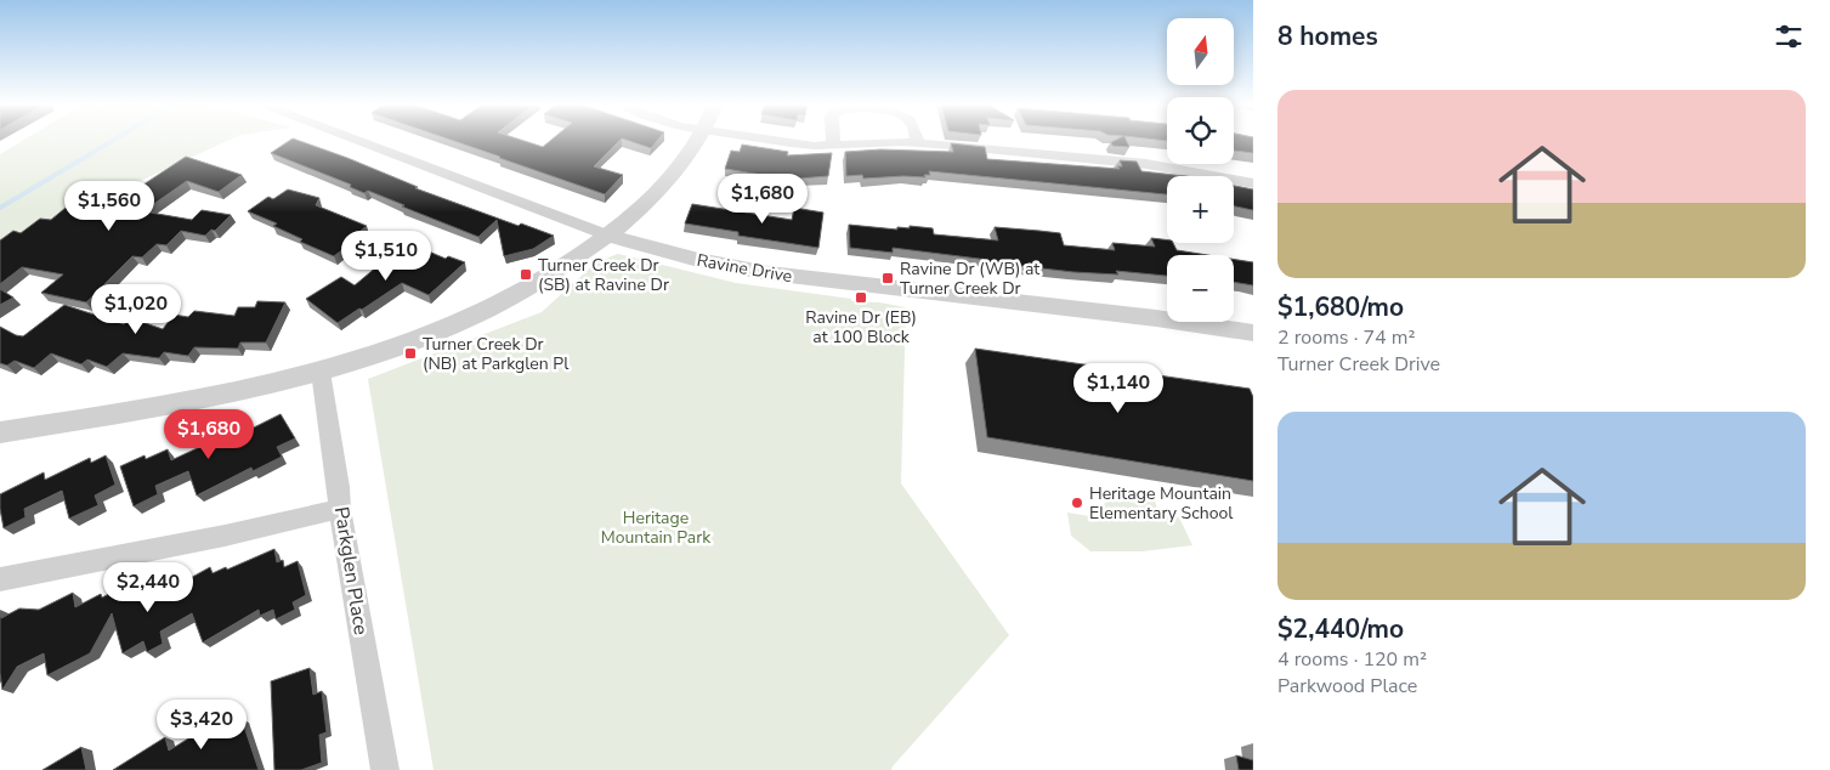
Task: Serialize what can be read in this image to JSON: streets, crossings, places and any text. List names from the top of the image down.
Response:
{
  "streets": {
    "street": ["Ravine Drive", "Parkglen Place"]
  },
  "parks": ["Heritage Mountain Park"],
  "places": {
    "transit": [
      "Turner Creek Dr (SB) at Ravine Dr",
      "Ravine Dr (WB) at Turner Creek Dr",
      "Ravine Dr (EB) at 100 Block",
      "Turner Creek Dr (NB) at Parkglen Pl"
    ],
    "other": ["Heritage Mountain Elementary School"]
  },
  "north": "top",
  "page": {
    "heading": "8 homes",
    "map_buttons": ["+", "−"],
    "list": [
      {
        "name": "$1,680/mo",
        "note": "2 rooms · 74 m² · Turner Creek Drive"
      },
      {
        "name": "$2,440/mo",
        "note": "4 rooms · 120 m² · Parkwood Place"
      }
    ],
    "price": [
      "$1,680",
      "$1,560",
      "$1,510",
      "$1,020",
      "$1,140",
      "$1,680",
      "$2,440",
      "$3,420"
    ]
  }
}
